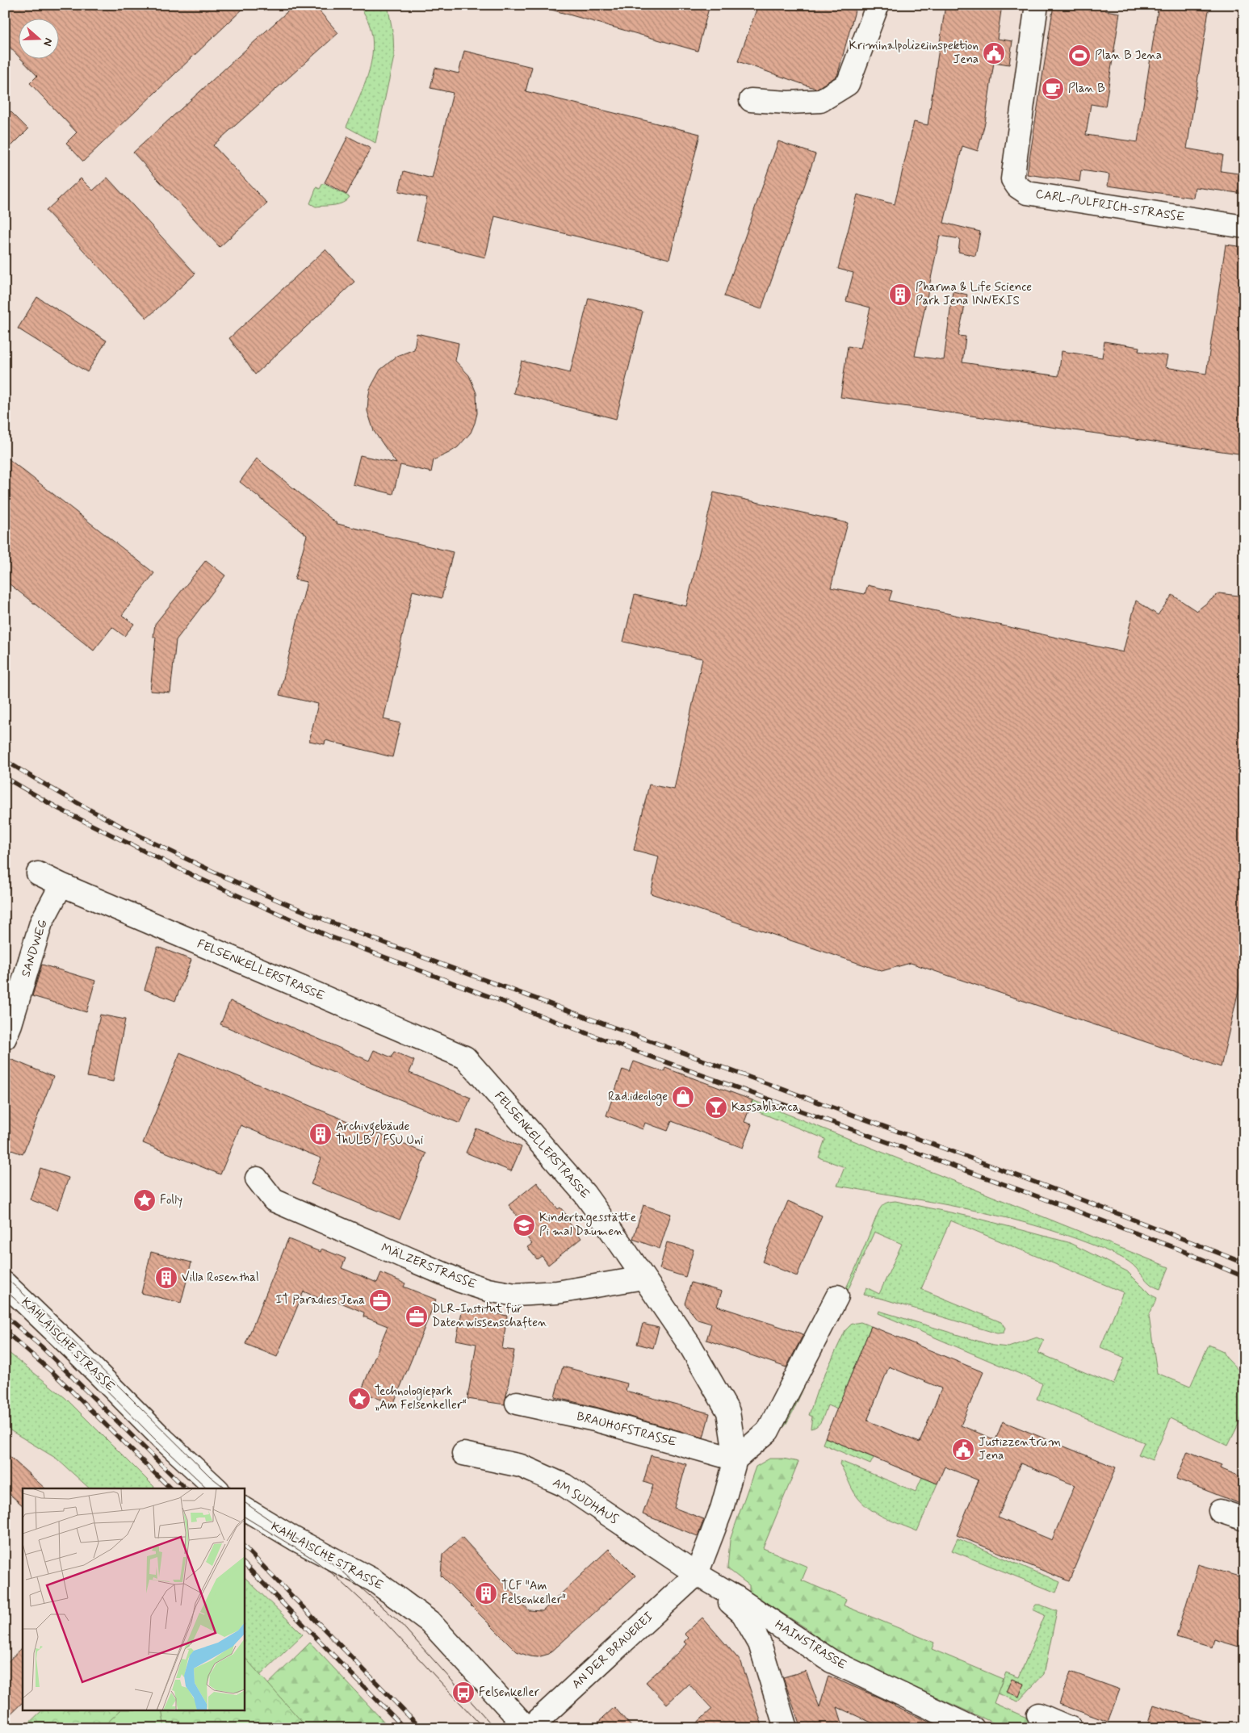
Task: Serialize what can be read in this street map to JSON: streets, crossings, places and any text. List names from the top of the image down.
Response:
{
  "streets": {
    "street": [
      "CARL-PULFRICH-STRASSE",
      "SANDWEG",
      "FELSENKELLERSTRASSE",
      "MÄLZERSTRASSE",
      "KAHLAISCHE STRASSE",
      "BRAUHOFSTRASSE",
      "AM SUDHAUS",
      "HAINSTRASSE",
      "AN DER BRAUEREI"
    ]
  },
  "crossings": [
    ["SANDWEG", "FELSENKELLERSTRASSE"],
    ["FELSENKELLERSTRASSE", "MÄLZERSTRASSE"],
    ["FELSENKELLERSTRASSE", "BRAUHOFSTRASSE"],
    ["FELSENKELLERSTRASSE", "AM SUDHAUS"],
    ["FELSENKELLERSTRASSE", "HAINSTRASSE"],
    ["FELSENKELLERSTRASSE", "AN DER BRAUEREI"],
    ["KAHLAISCHE STRASSE", "AN DER BRAUEREI"],
    ["AM SUDHAUS", "HAINSTRASSE"],
    ["AM SUDHAUS", "AN DER BRAUEREI"],
    ["HAINSTRASSE", "AN DER BRAUEREI"]
  ],
  "places": {
    "public building": ["Kriminalpolizeiinspektion Jena", "Justizzentrum Jena"],
    "sports": ["Plan B Jena"],
    "cafe": ["Plan B"],
    "building": [
      "Pharma & Life Science Park Jena INNEXIS",
      "Archivgebäude ThULB / FSU Uni",
      "Villa Rosenthal",
      "TCF \"Am Felsenkeller\""
    ],
    "shop": ["Rad.ideologe"],
    "bar": ["Kassablanca"],
    "place": ["Folly", "Technologiepark „Am Felsenkeller“"],
    "school or university": ["Kindertagesstätte Pi mal Daumen"],
    "office": ["IT Paradies Jena", "DLR-Institut für Datenwissenschaften"],
    "bus stop": ["Felsenkeller"]
  },
  "north": "right"
}
